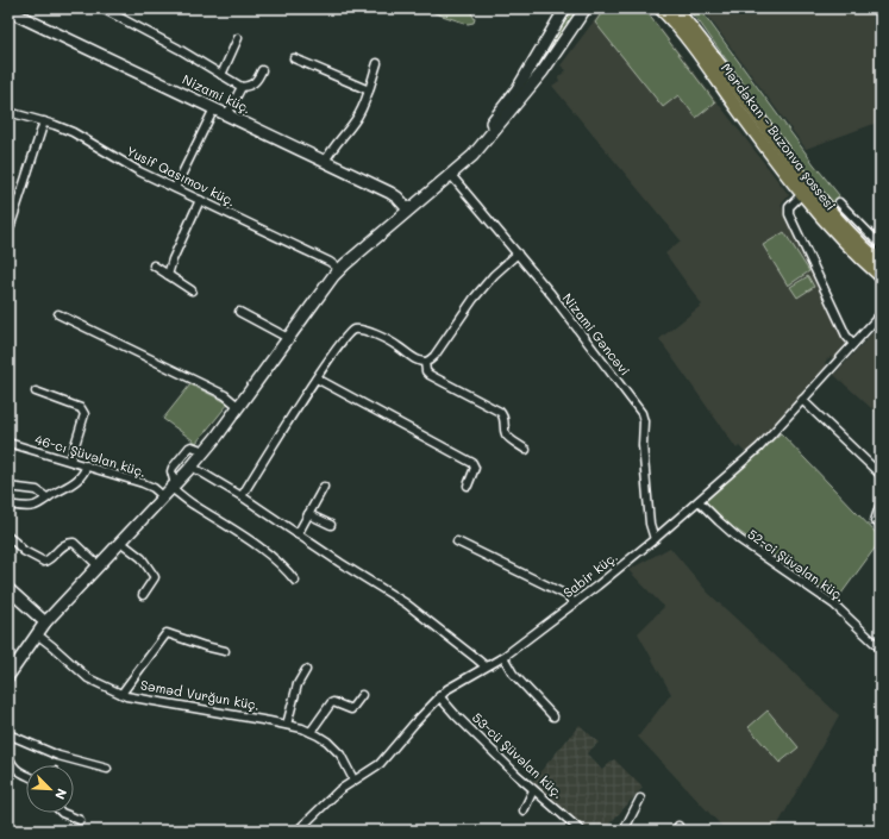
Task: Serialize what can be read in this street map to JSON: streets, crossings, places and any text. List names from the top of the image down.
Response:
{
  "streets": {
    "main road": ["Nizami küç.", "Mərdəkan - Buzonva şossesi"],
    "street": [
      "Yusif Qasımov küç.",
      "Nizami Gəncəvi",
      "46-cı Şüvəlan küç.",
      "52-ci Şüvəlan küç.",
      "Sabir küç.",
      "Səməd Vurğun küç.",
      "53-cü Şüvəlan küç."
    ]
  },
  "crossings": [
    ["Nizami Gəncəvi", "Sabir küç."],
    ["52-ci Şüvəlan küç.", "Sabir küç."],
    ["Sabir küç.", "Səməd Vurğun küç."],
    ["Sabir küç.", "53-cü Şüvəlan küç."]
  ],
  "north": "bottom right"
}
